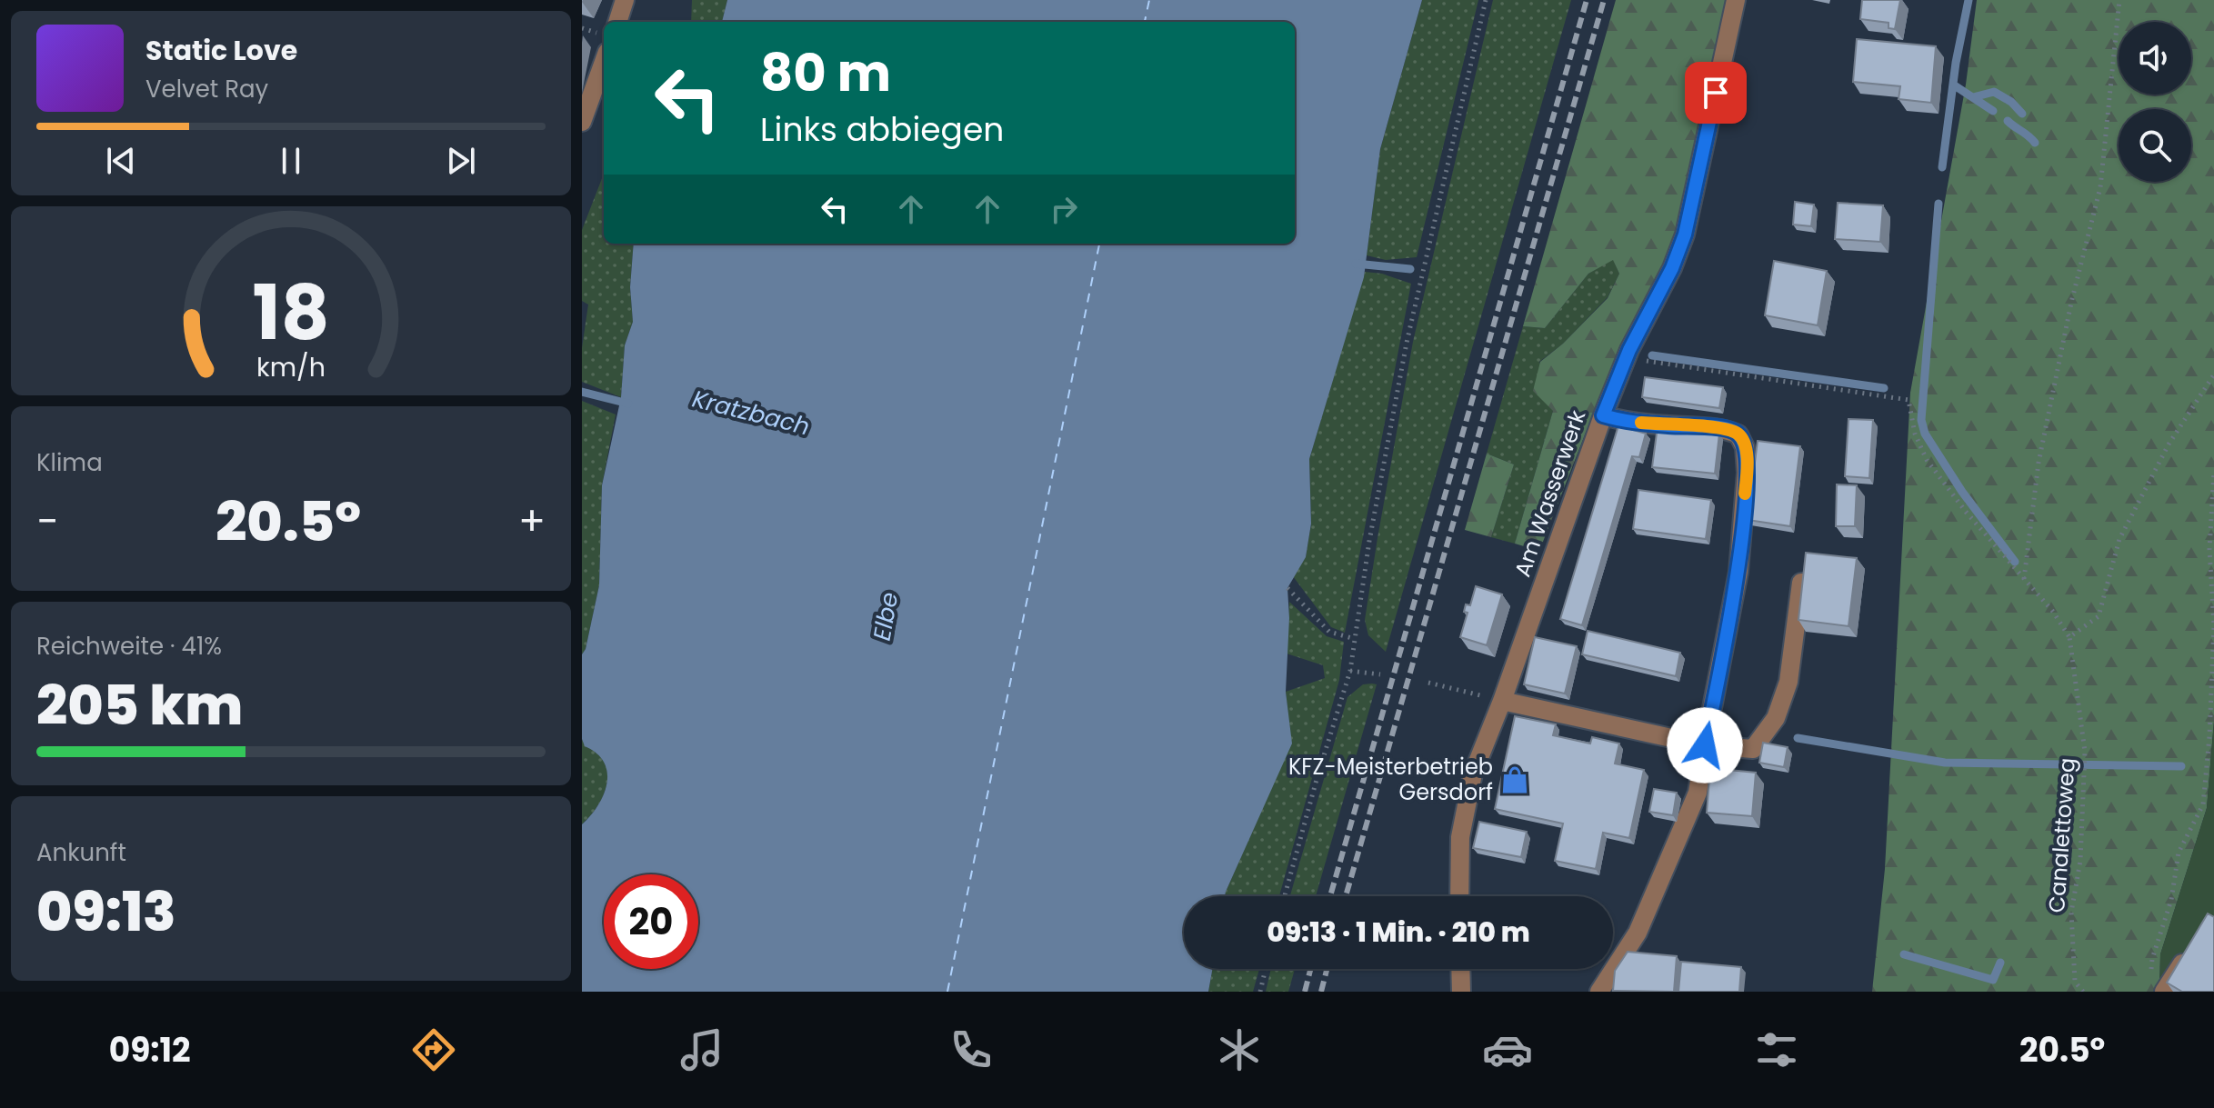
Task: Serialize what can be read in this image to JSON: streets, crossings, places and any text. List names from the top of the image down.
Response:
{
  "streets": {
    "street": ["Am Wasserwerk"],
    "path": ["Canalettoweg"]
  },
  "water": ["Kratzbach", "Elbe"],
  "places": {
    "shop": ["KFZ-Meisterbetrieb Gersdorf"]
  },
  "page": {
    "turn": ["80 m", "Links abbiegen"],
    "song": ["Static Love", "Velvet Ray"],
    "tile": [
      "Klima",
      ["Reichweite · 41%", "205 km"],
      ["Ankunft", "09:13"]
    ],
    "heat": ["−", "20.5°", "+"],
    "limit": "20",
    "trip": "09:13 · 1 Min. · 210 m",
    "tabs": ["09:12", "20.5°"],
    "gauge": ["18", "km/h"]
  }
}
